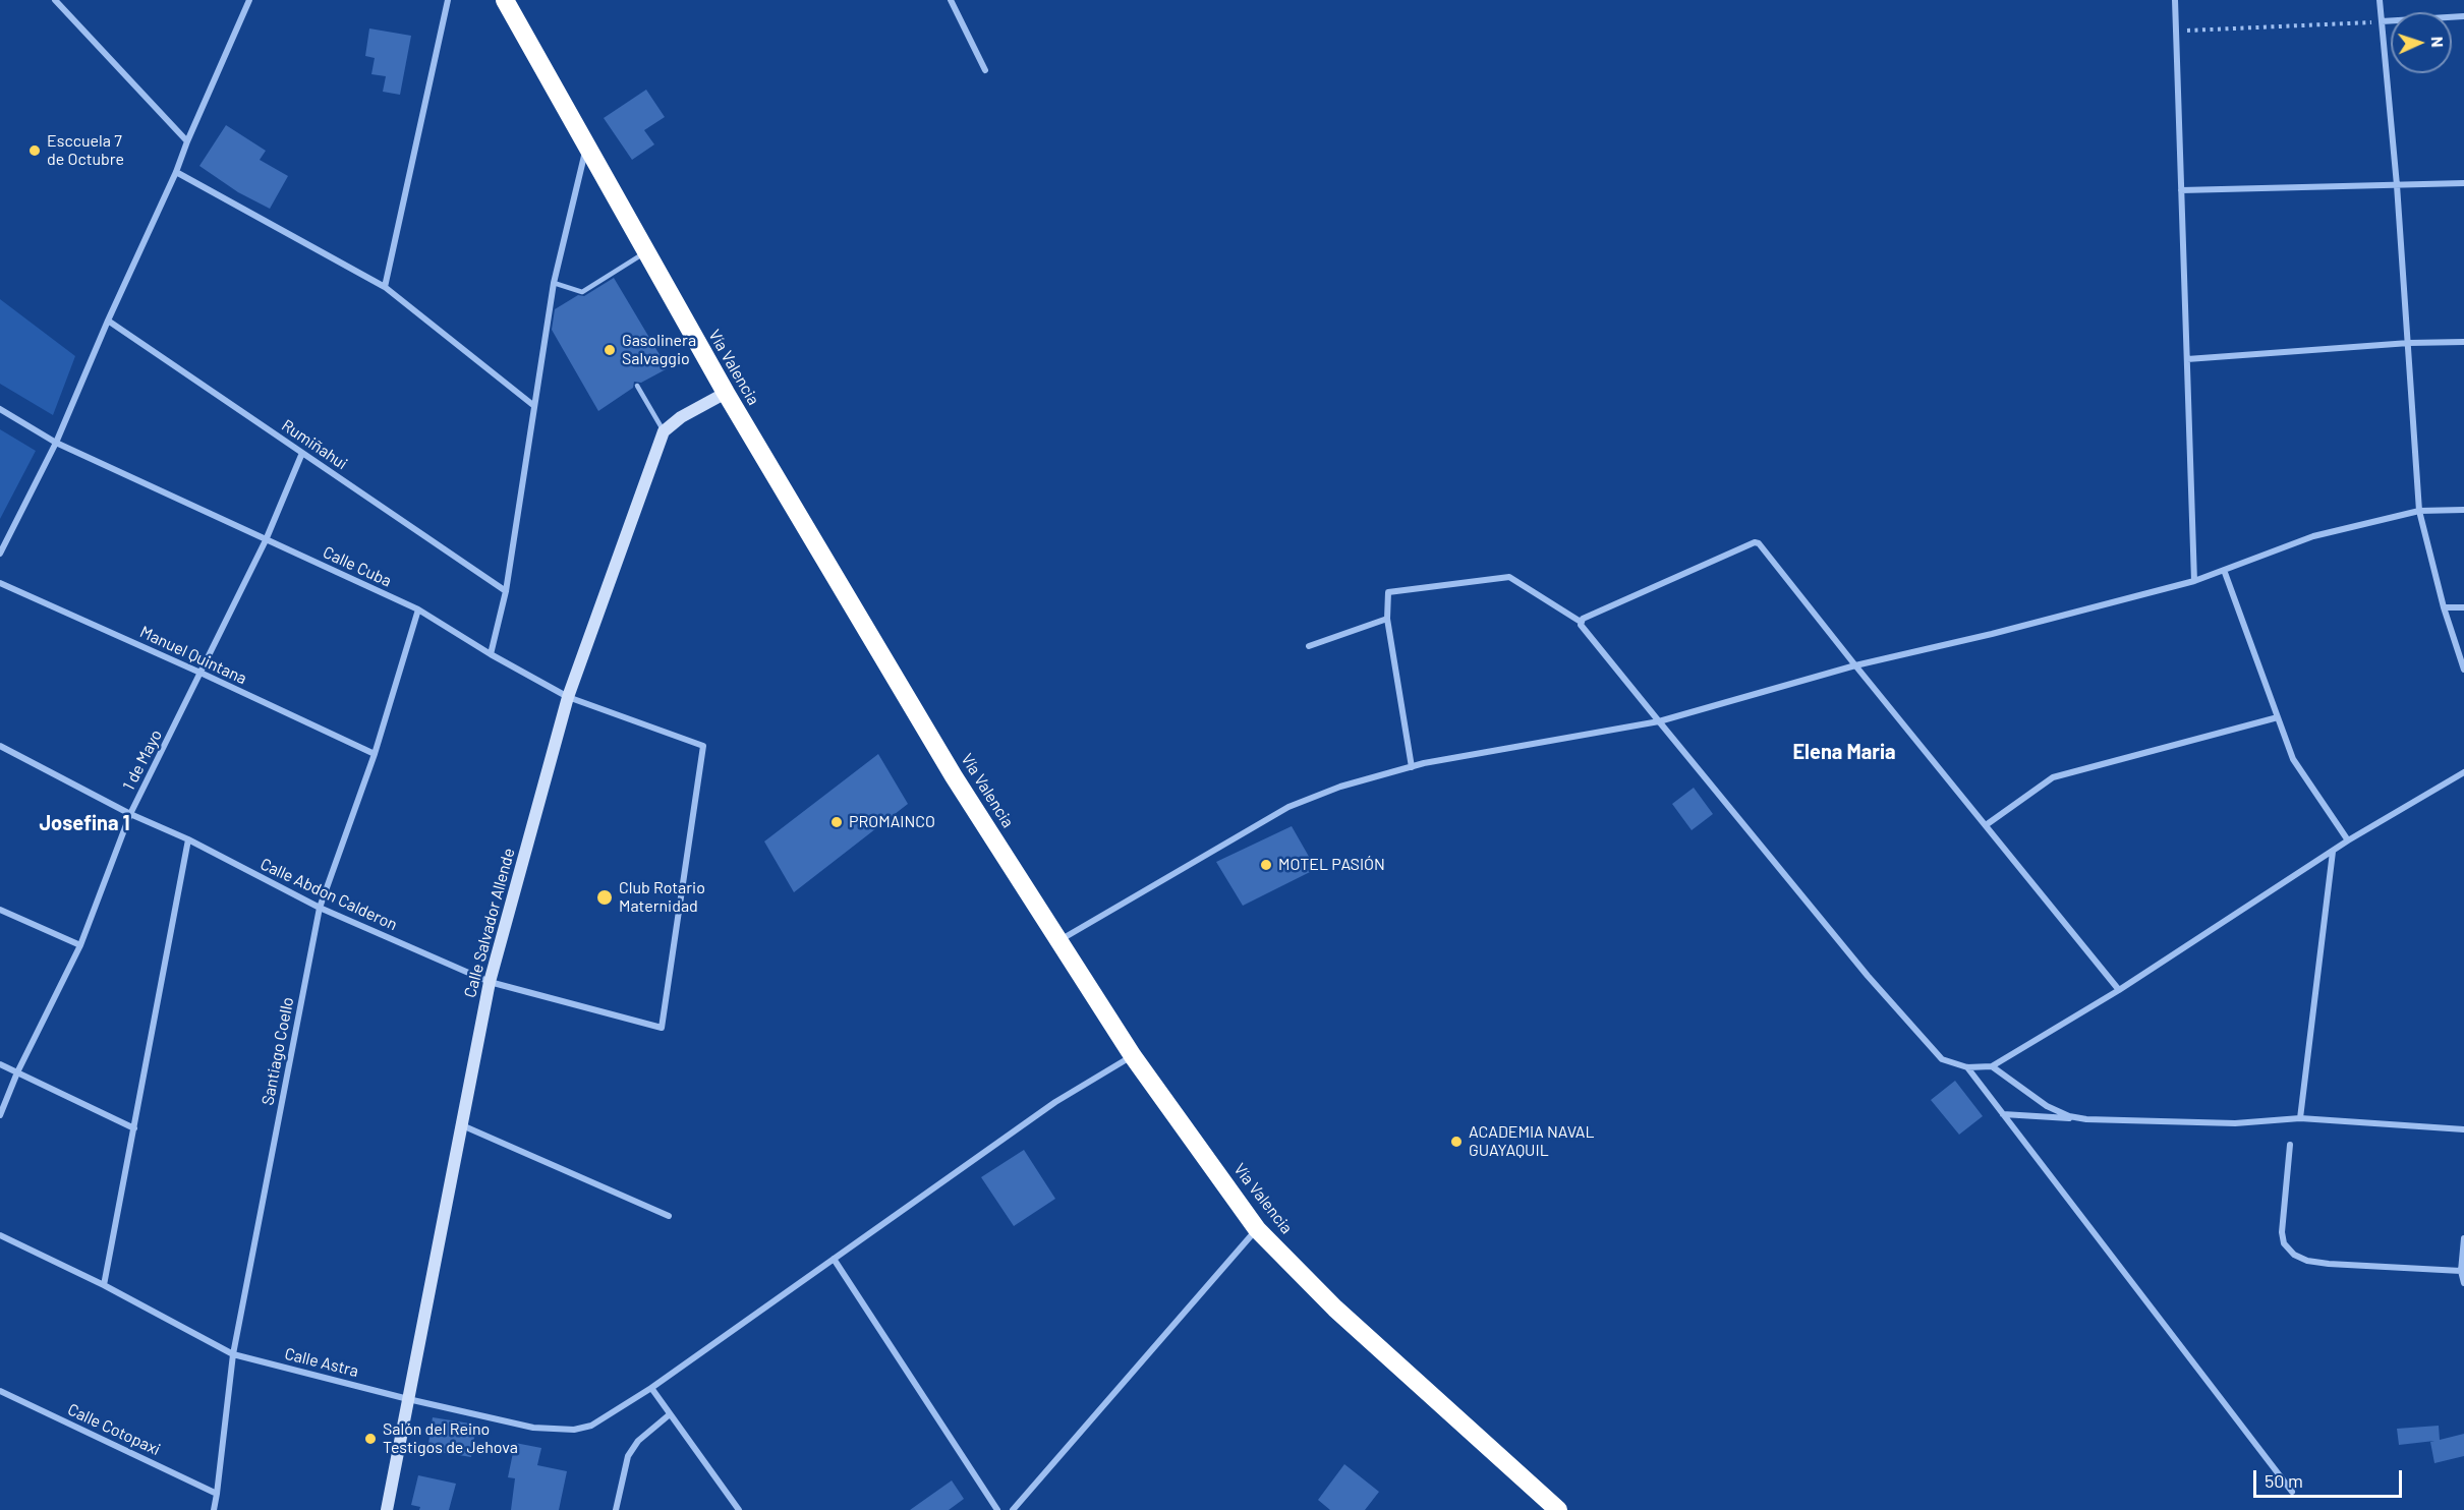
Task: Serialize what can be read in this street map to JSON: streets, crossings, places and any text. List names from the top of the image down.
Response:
{
  "streets": {
    "highway": ["Vía Valencia"],
    "street": [
      "Rumiñahui",
      "Calle Cuba",
      "Manuel Quintana",
      "1 de Mayo",
      "Calle Abdon Calderon",
      "Calle Salvador Allende",
      "Santiago Coello",
      "Calle Astra",
      "Calle Cotopaxi"
    ]
  },
  "crossings": [
    ["Vía Valencia", "Calle Astra"],
    ["Rumiñahui", "1 de Mayo"],
    ["Calle Cuba", "1 de Mayo"],
    ["Calle Cuba", "Calle Abdon Calderon"],
    ["Calle Cuba", "Calle Salvador Allende"],
    ["Calle Cuba", "Santiago Coello"],
    ["Manuel Quintana", "1 de Mayo"],
    ["Manuel Quintana", "Santiago Coello"],
    ["1 de Mayo", "Calle Abdon Calderon"],
    ["Calle Abdon Calderon", "Calle Salvador Allende"],
    ["Calle Abdon Calderon", "Santiago Coello"],
    ["Calle Salvador Allende", "Calle Astra"],
    ["Santiago Coello", "Calle Astra"],
    ["Santiago Coello", "Calle Cotopaxi"]
  ],
  "districts": ["Elena Maria", "Josefina 1"],
  "places": [
    "Esccuela 7 de Octubre",
    "Gasolinera Salvaggio",
    "PROMAINCO",
    "MOTEL PASIÓN",
    "Club Rotario Maternidad",
    "ACADEMIA NAVAL GUAYAQUIL",
    "Salón del Reino Testigos de Jehova"
  ],
  "scale_bar": "50 m",
  "north": "right"
}
